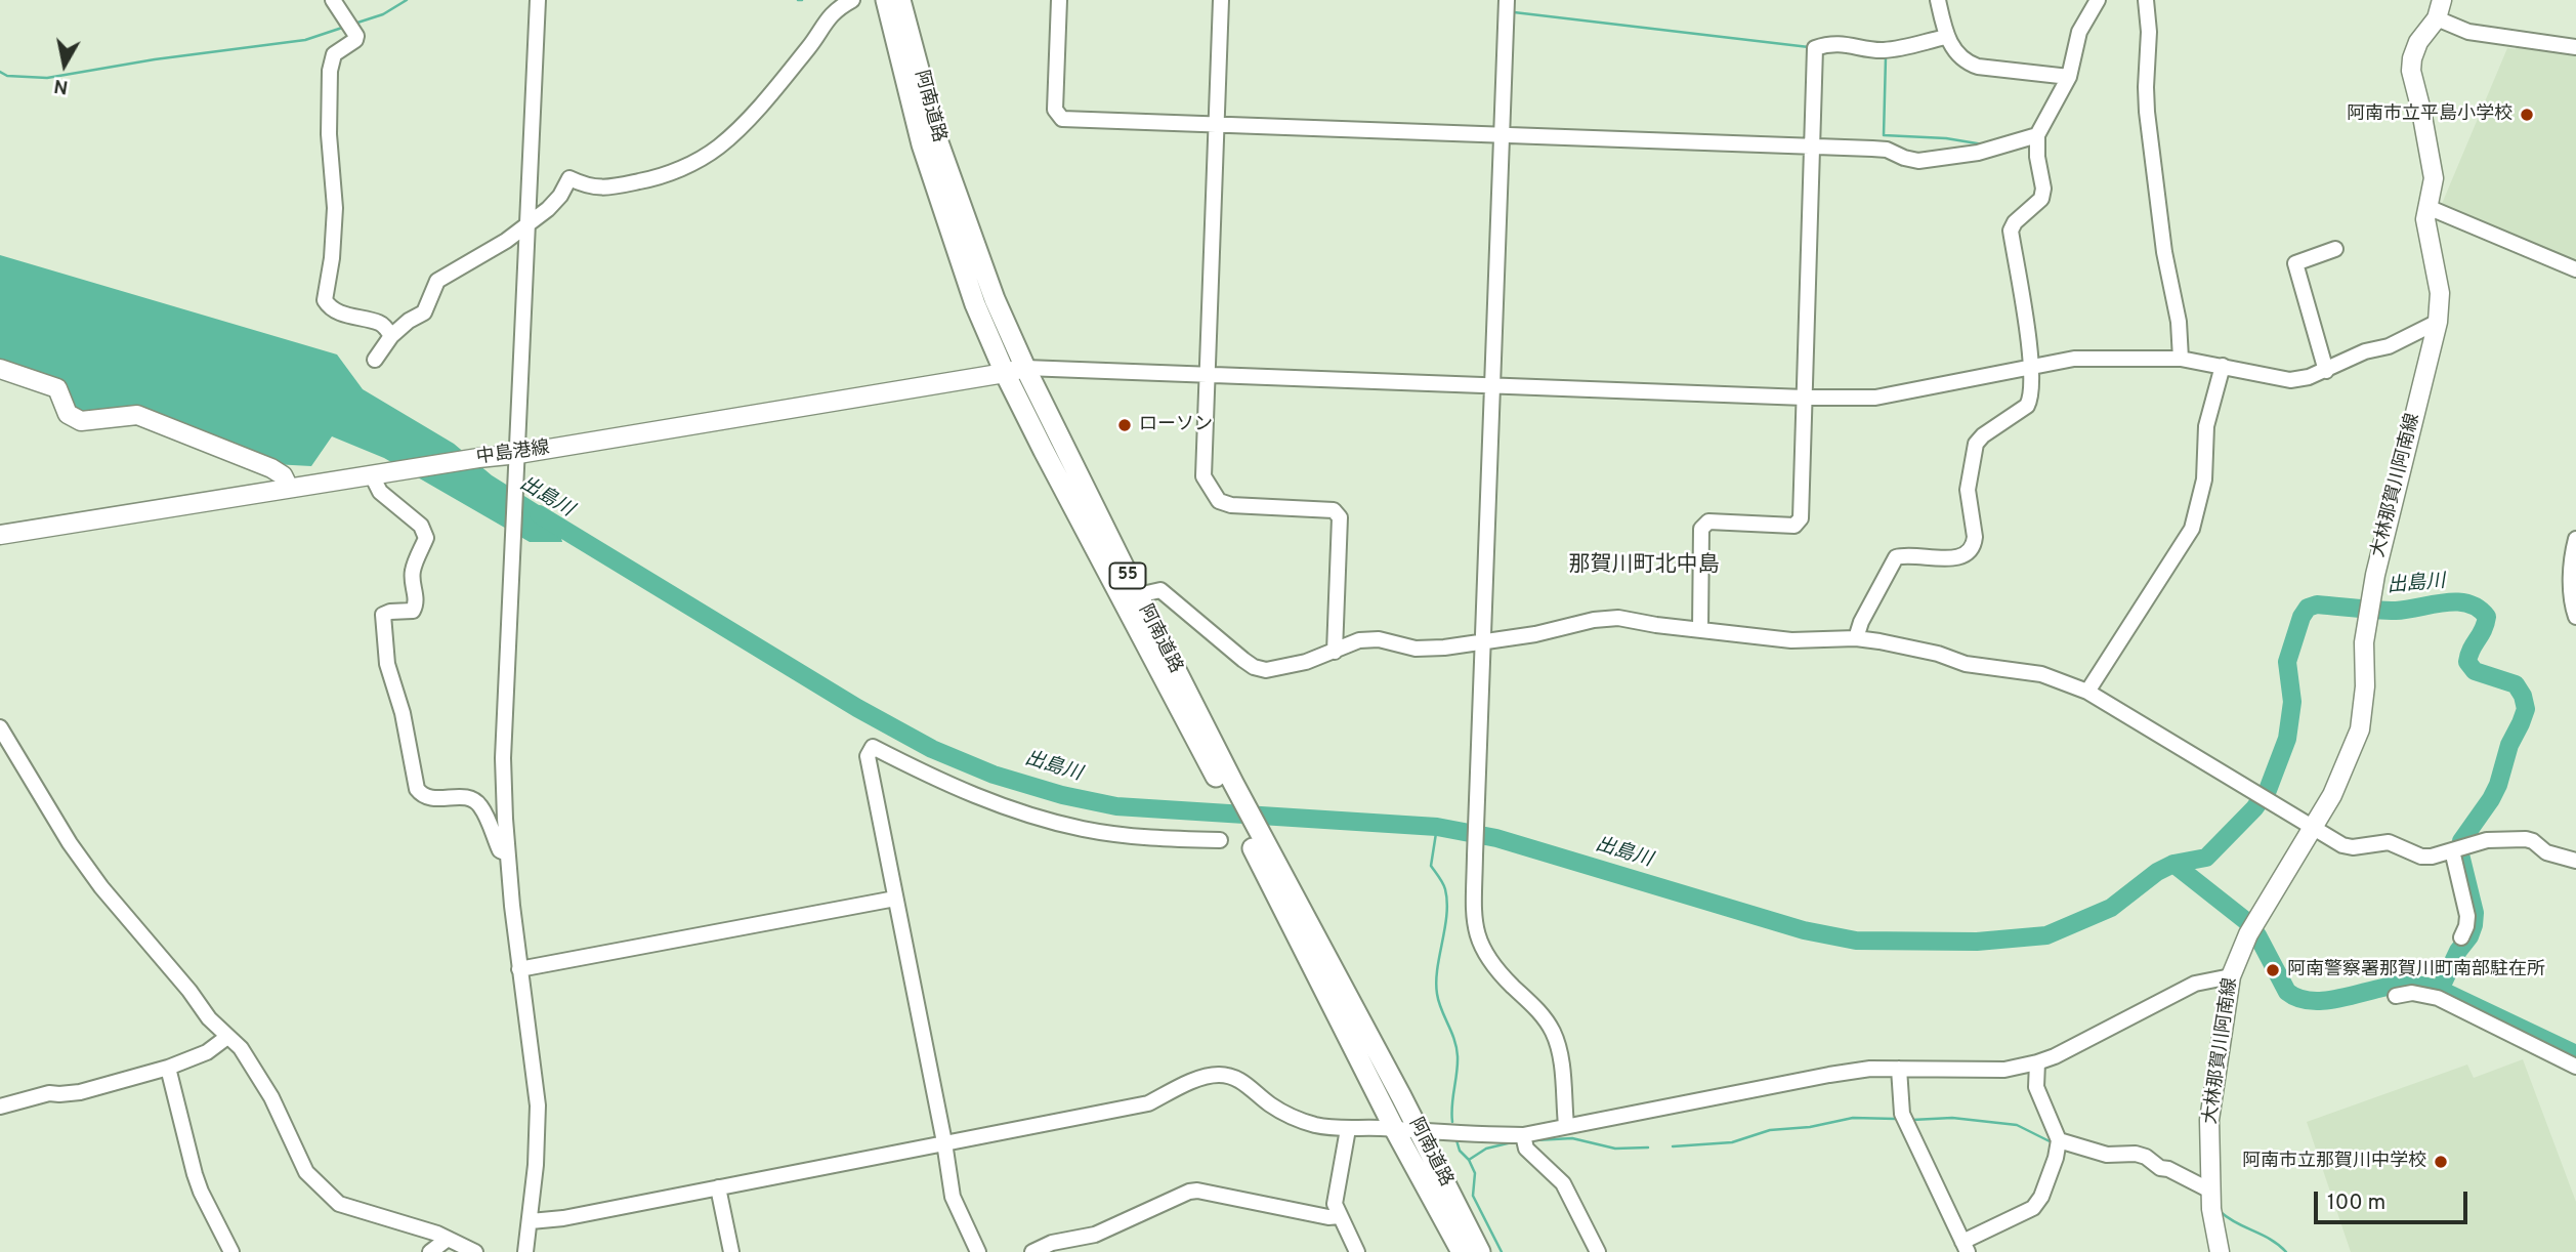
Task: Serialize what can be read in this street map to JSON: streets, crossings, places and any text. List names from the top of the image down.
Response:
{
  "streets": {
    "highway": ["阿南道路", "55"],
    "main road": ["中島港線", "大林那賀川阿南線"]
  },
  "crossings": [
    ["阿南道路", "中島港線"],
    ["阿南道路", "55"]
  ],
  "districts": ["那賀川町北中島"],
  "water": ["出島川"],
  "places": [
    "阿南市立平島小学校",
    "ローソン",
    "阿南警察署那賀川町南部駐在所",
    "阿南市立那賀川中学校"
  ],
  "scale_bar": "100 m",
  "north": "bottom"
}
